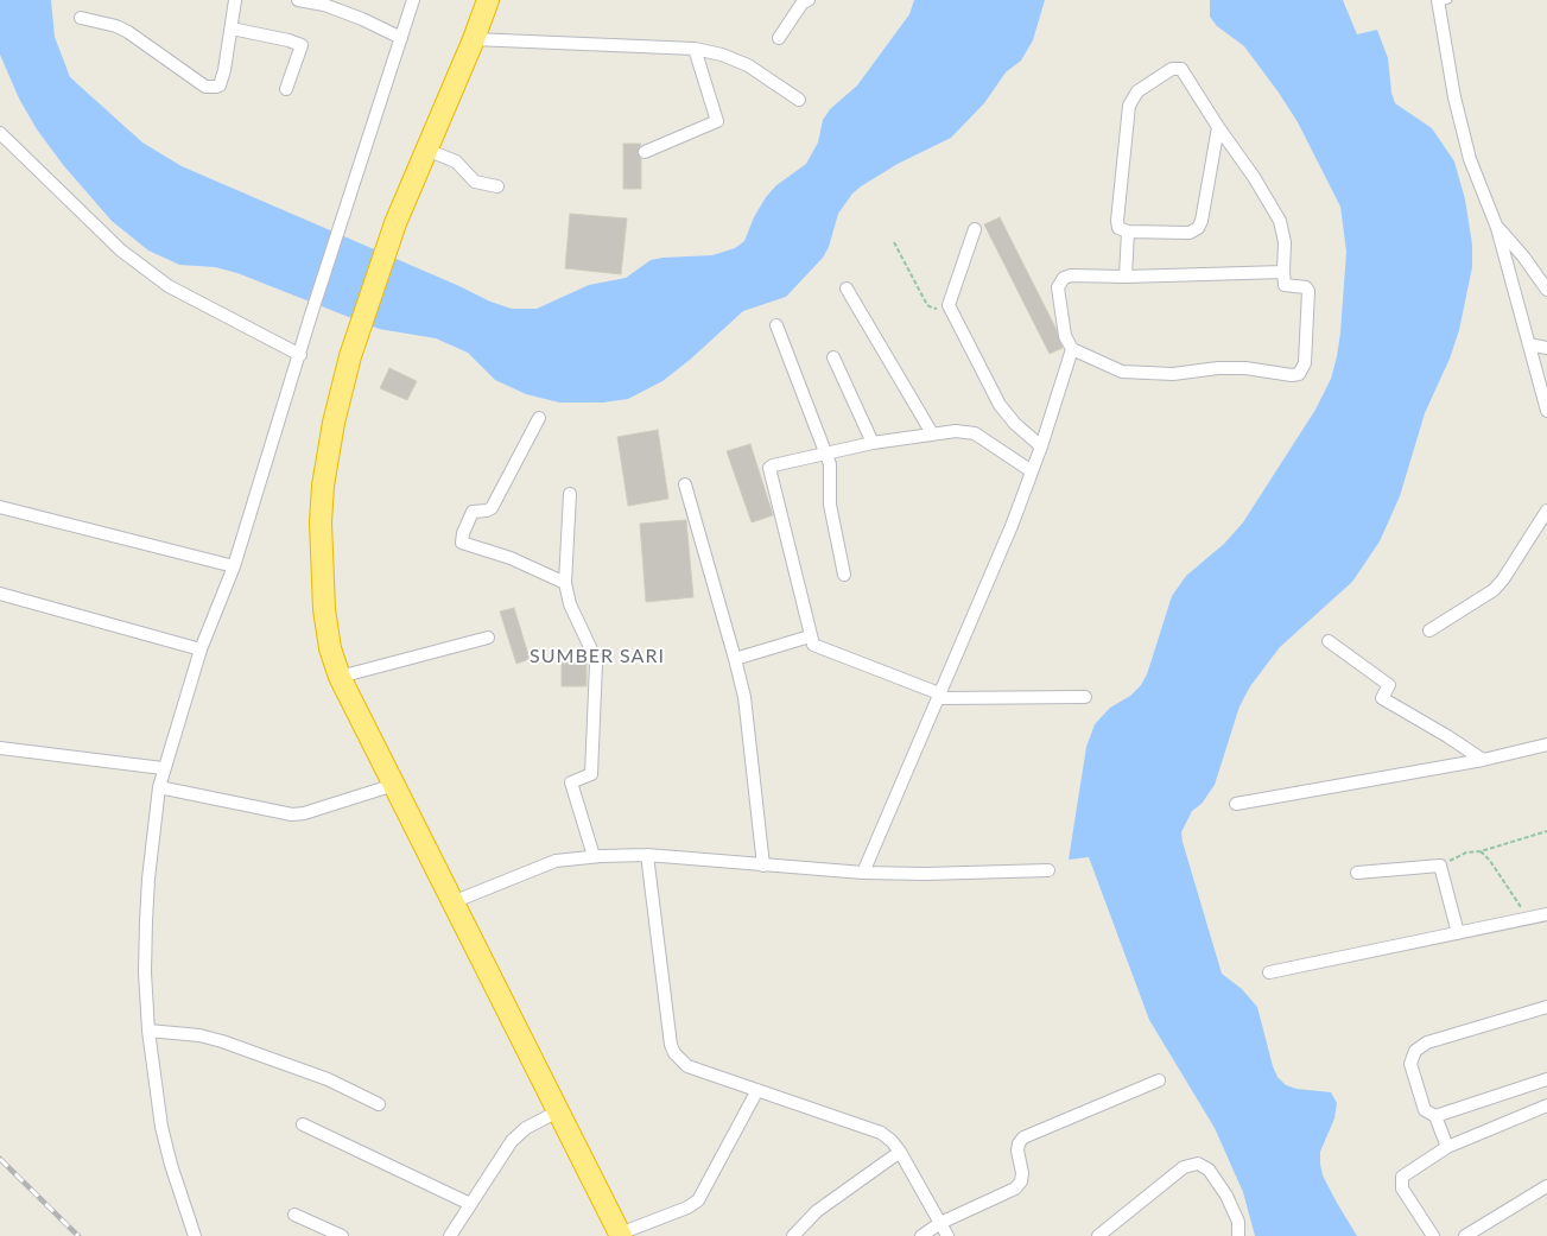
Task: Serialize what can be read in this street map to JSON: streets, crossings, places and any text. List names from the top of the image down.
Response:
{
  "districts": ["SUMBER SARI"]
}
